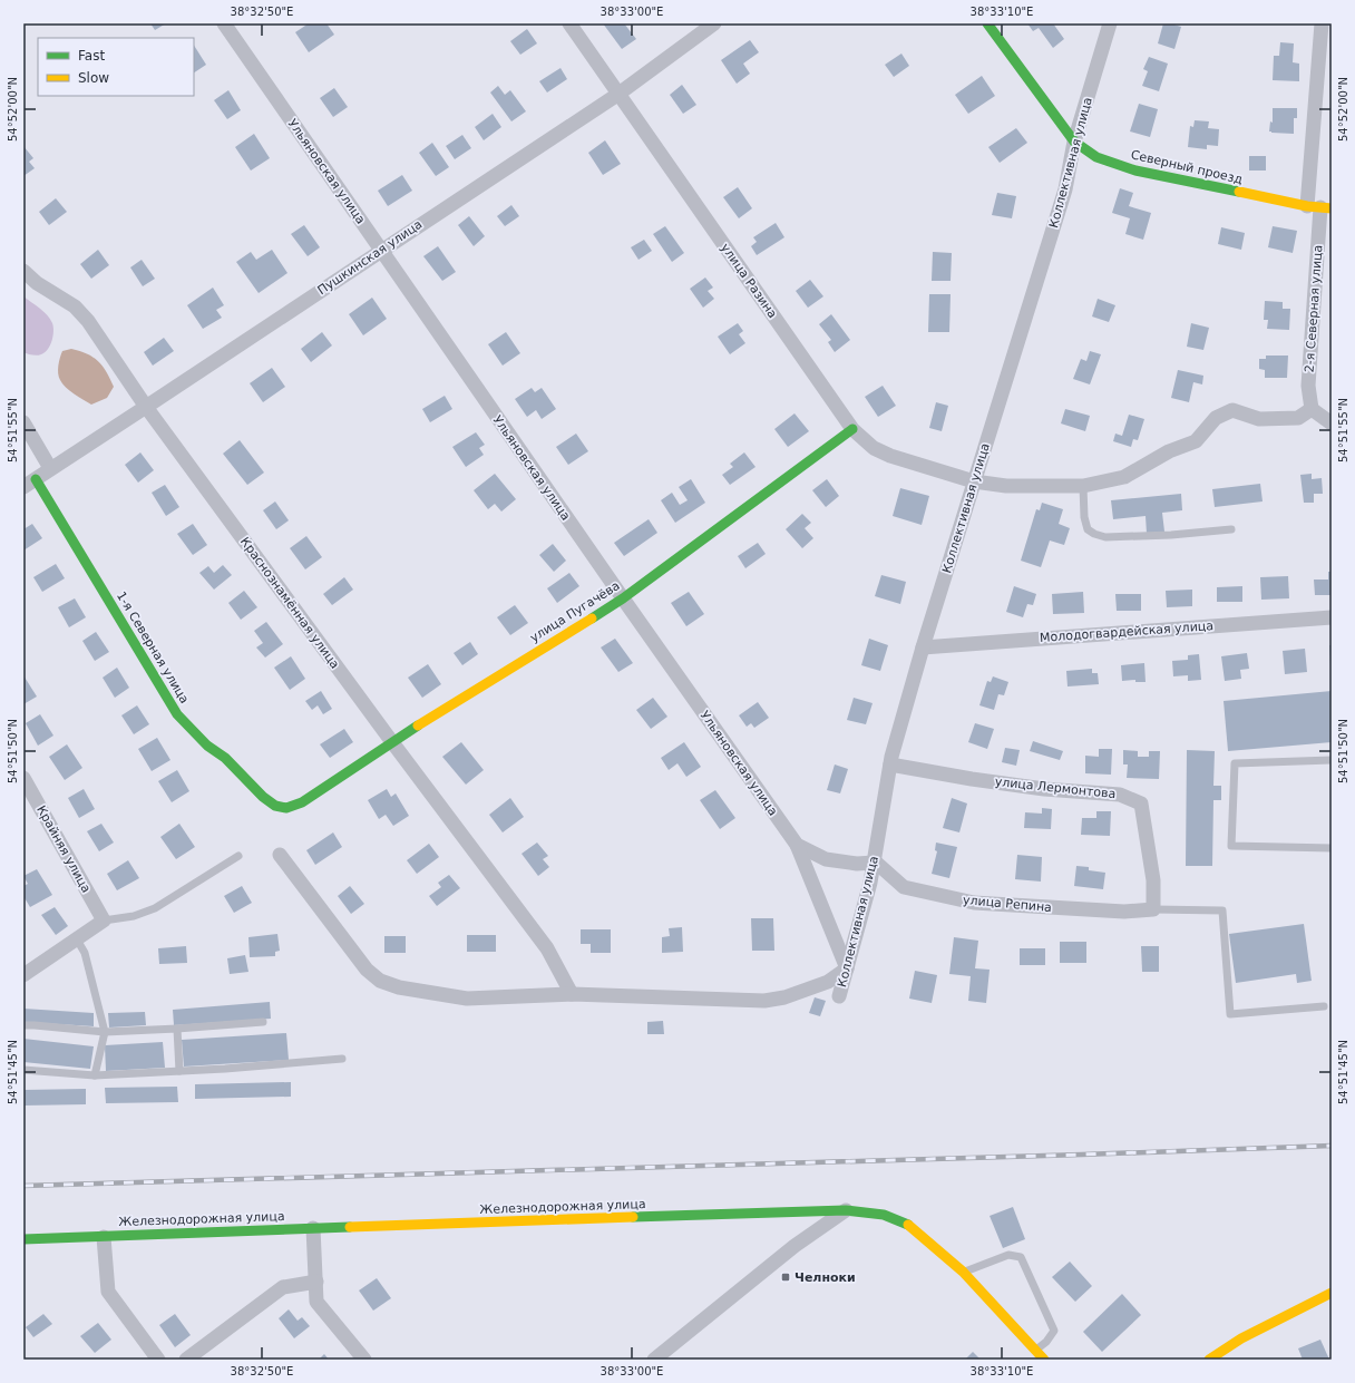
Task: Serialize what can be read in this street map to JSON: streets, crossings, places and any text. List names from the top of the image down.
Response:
{
  "streets": {
    "street": [
      "Коллективная улица",
      "Северный проезд",
      "Ульяновская улица",
      "Пушкинская улица",
      "улица Разина",
      "2-я Северная улица",
      "Краснознамённая улица",
      "улица Пугачёва",
      "Молодогвардейская улица",
      "1-я Северная улица",
      "улица Лермонтова",
      "Крайняя улица",
      "улица Репина",
      "Железнодорожная улица"
    ]
  },
  "crossings": [
    ["Коллективная улица", "Северный проезд"],
    ["Коллективная улица", "Ульяновская улица"],
    ["Коллективная улица", "улица Разина"],
    ["Коллективная улица", "Молодогвардейская улица"],
    ["Коллективная улица", "улица Лермонтова"],
    ["Коллективная улица", "улица Репина"],
    ["Северный проезд", "2-я Северная улица"],
    ["Ульяновская улица", "Пушкинская улица"],
    ["Ульяновская улица", "улица Пугачёва"],
    ["Ульяновская улица", "улица Репина"],
    ["Пушкинская улица", "улица Разина"],
    ["Пушкинская улица", "Краснознамённая улица"],
    ["Пушкинская улица", "1-я Северная улица"],
    ["улица Разина", "2-я Северная улица"],
    ["улица Разина", "улица Пугачёва"],
    ["Краснознамённая улица", "улица Пугачёва"],
    ["улица Пугачёва", "1-я Северная улица"],
    ["улица Лермонтова", "улица Репина"]
  ],
  "places": {
    "transit": ["Челноки"]
  },
  "legend": ["Fast", "Slow"],
  "coordinates": [
    "38°32'50\"E",
    "38°33'00\"E",
    "38°33'10\"E",
    "54°52'00\"N",
    "54°51'55\"N",
    "54°51'50\"N",
    "54°51'45\"N"
  ]
}
